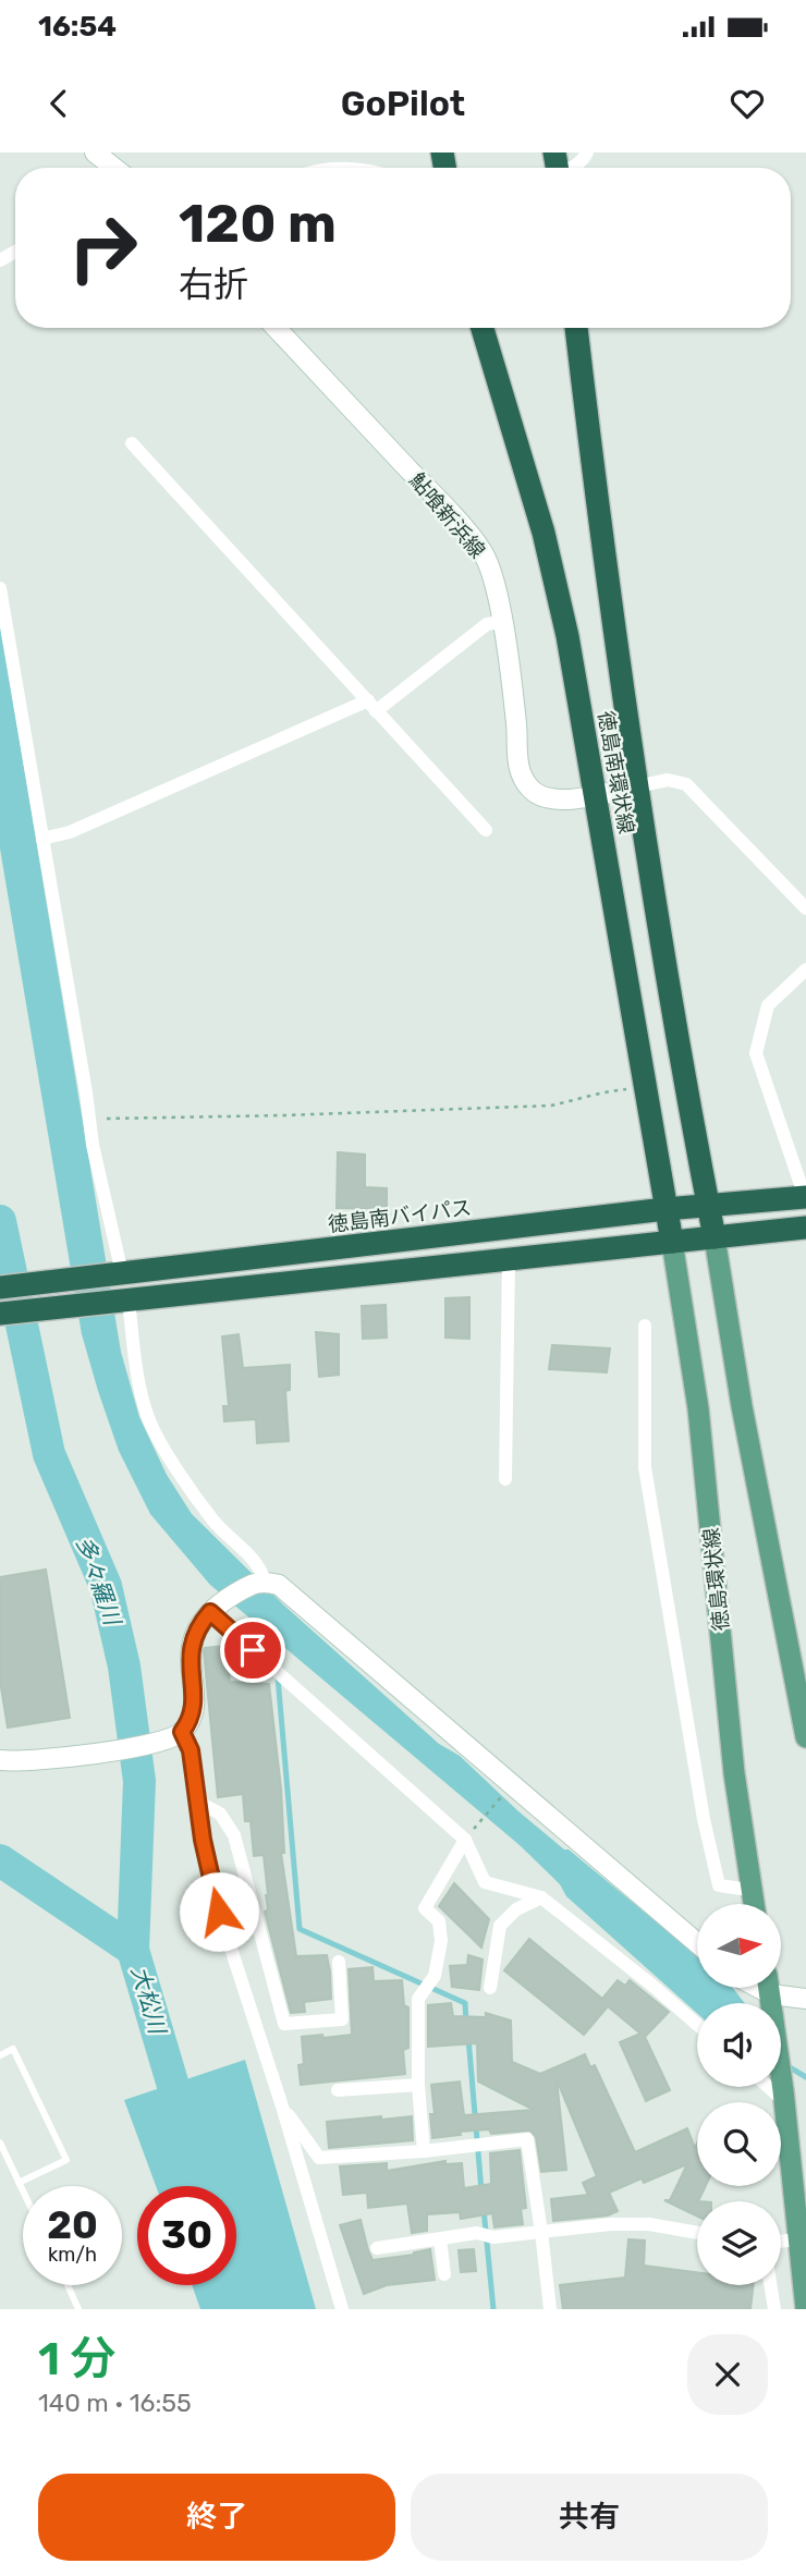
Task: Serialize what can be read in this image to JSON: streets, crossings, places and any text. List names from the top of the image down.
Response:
{
  "streets": {
    "highway": ["徳島南環状線", "徳島南バイパス"],
    "main road": ["徳島環状線"],
    "street": ["鮎喰新浜線"]
  },
  "crossings": [
    ["鮎喰新浜線", "徳島南環状線"],
    ["徳島南環状線", "徳島南バイパス"],
    ["徳島南環状線", "徳島環状線"]
  ],
  "water": ["多々羅川", "大松川"],
  "north": "right",
  "page": {
    "status": "16:54",
    "header": "GoPilot",
    "turn": ["120 m", "右折"],
    "speed": "20 km/h",
    "limit": "30",
    "heading": ["1 分", "140 m · 16:55"],
    "buttons": ["終了", "共有"]
  }
}
